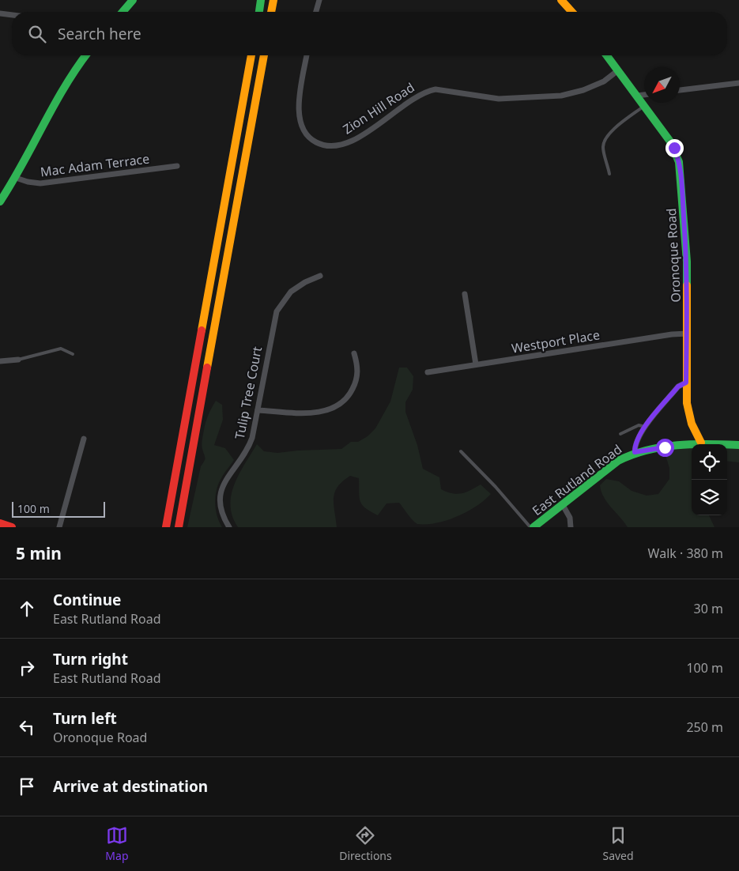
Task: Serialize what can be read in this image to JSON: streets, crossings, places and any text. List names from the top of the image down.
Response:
{
  "streets": {
    "main road": ["Oronoque Road", "East Rutland Road"],
    "street": [
      "Zion Hill Road",
      "Mac Adam Terrace",
      "Westport Place",
      "Tulip Tree Court"
    ]
  },
  "crossings": [
    ["Zion Hill Road", "Oronoque Road"],
    ["Oronoque Road", "Westport Place"],
    ["Oronoque Road", "East Rutland Road"]
  ],
  "scale_bar": "100 m",
  "north": "bottom left",
  "page": {
    "search": "Search here",
    "scale": "100 m",
    "heading": ["5 min", "Walk · 380 m"],
    "list": [
      ["Continue", "East Rutland Road", "30 m"],
      ["Turn right", "East Rutland Road", "100 m"],
      ["Turn left", "Oronoque Road", "250 m"],
      "Arrive at destination"
    ],
    "nav": ["Map", "Directions", "Saved"]
  }
}
